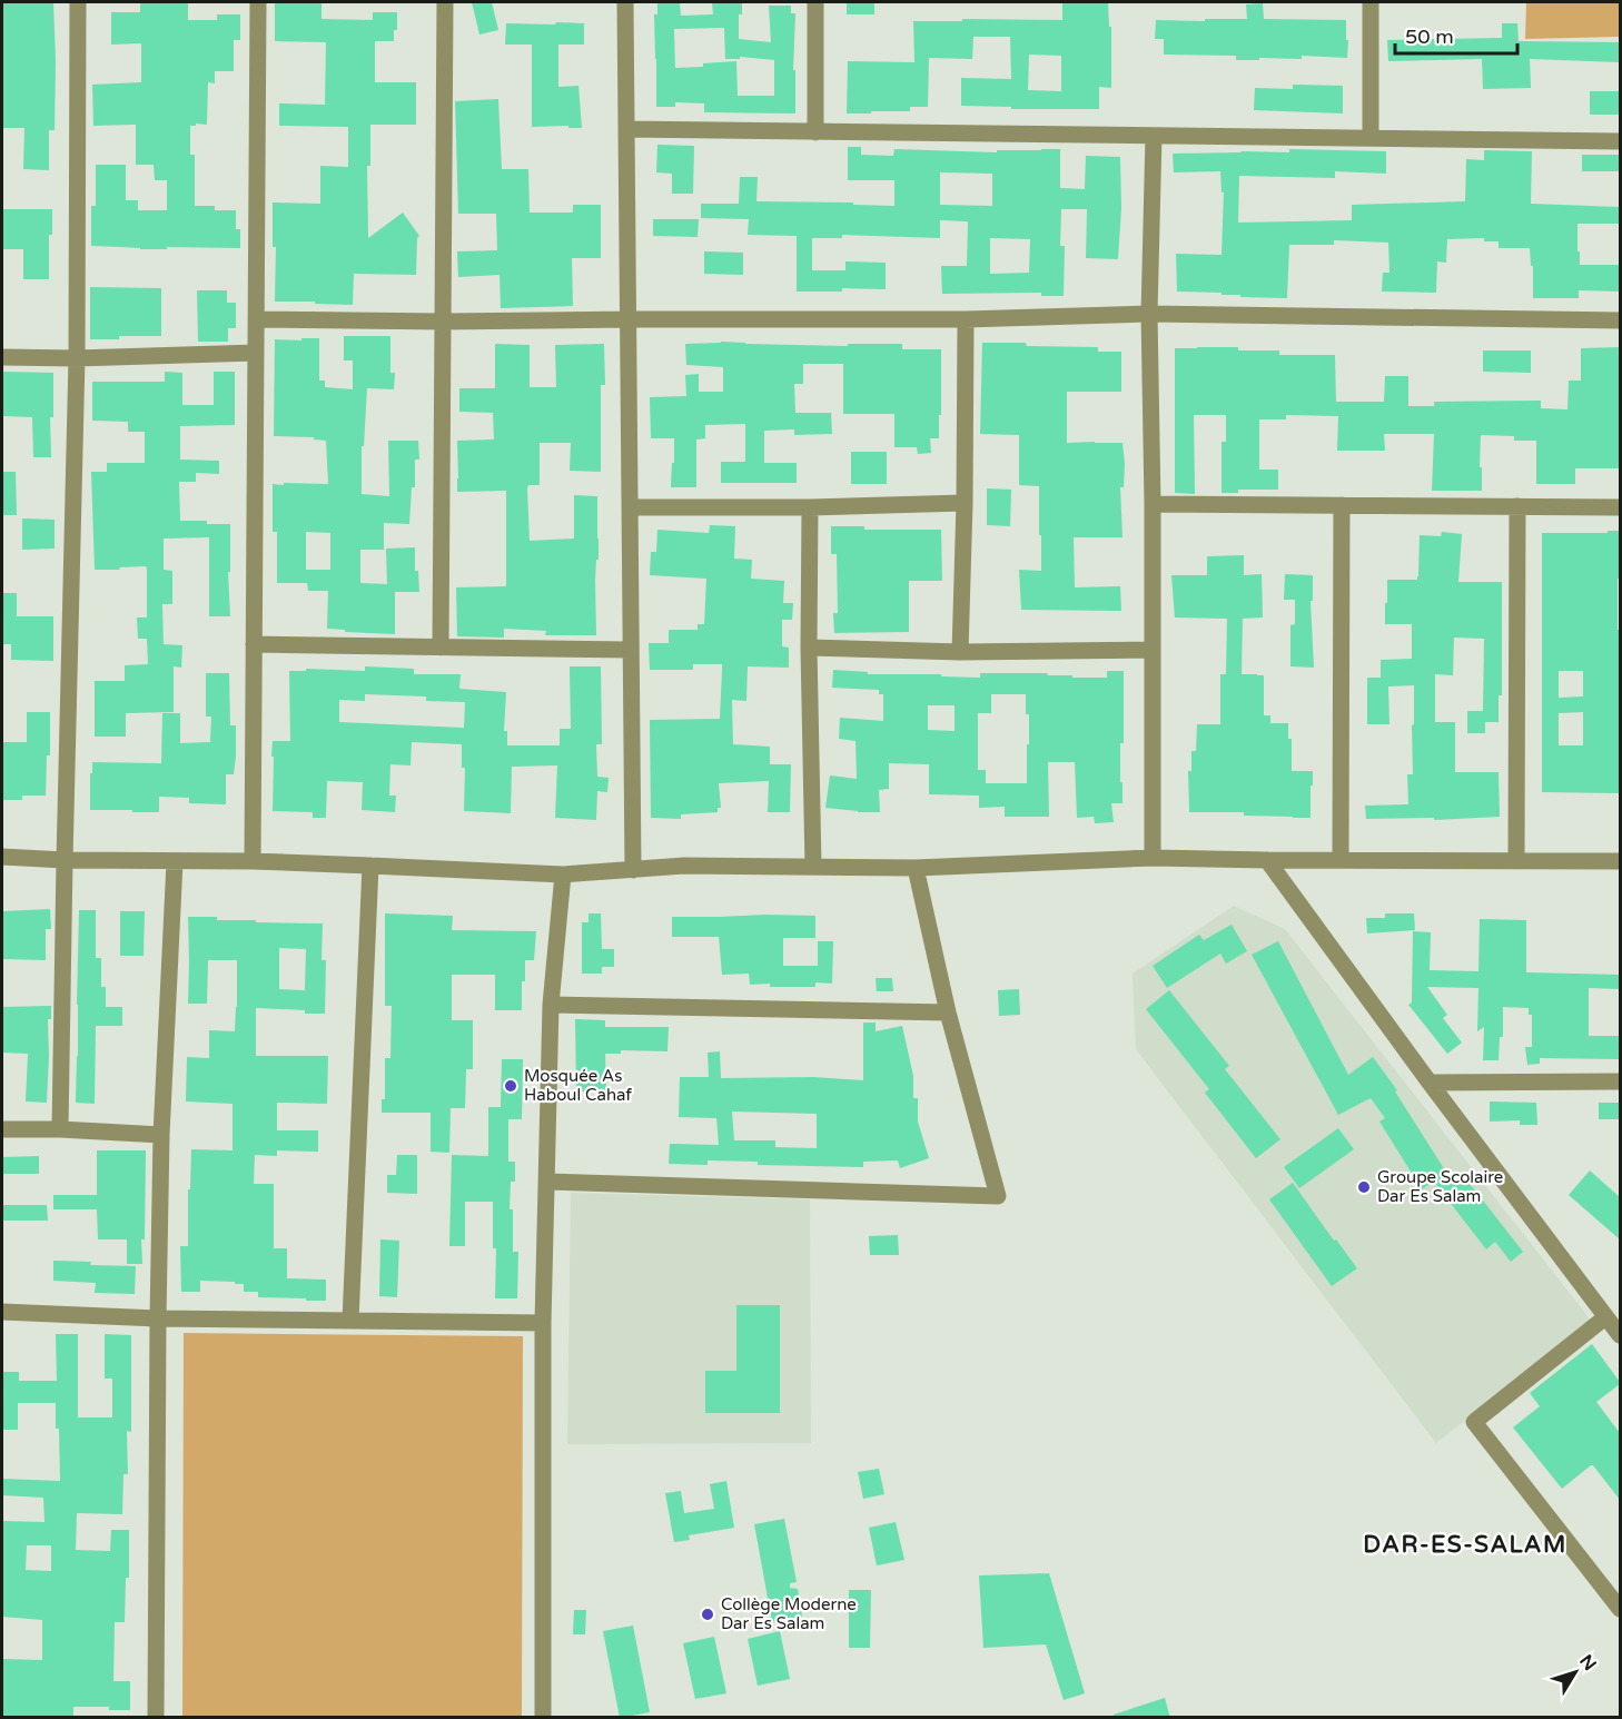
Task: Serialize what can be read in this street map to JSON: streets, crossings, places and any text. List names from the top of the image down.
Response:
{
  "districts": ["DAR-ES-SALAM"],
  "places": ["Mosquée As Haboul Cahaf", "Groupe Scolaire Dar Es Salam", "Collège Moderne Dar Es Salam"],
  "scale_bar": "50 m",
  "north": "top right"
}
